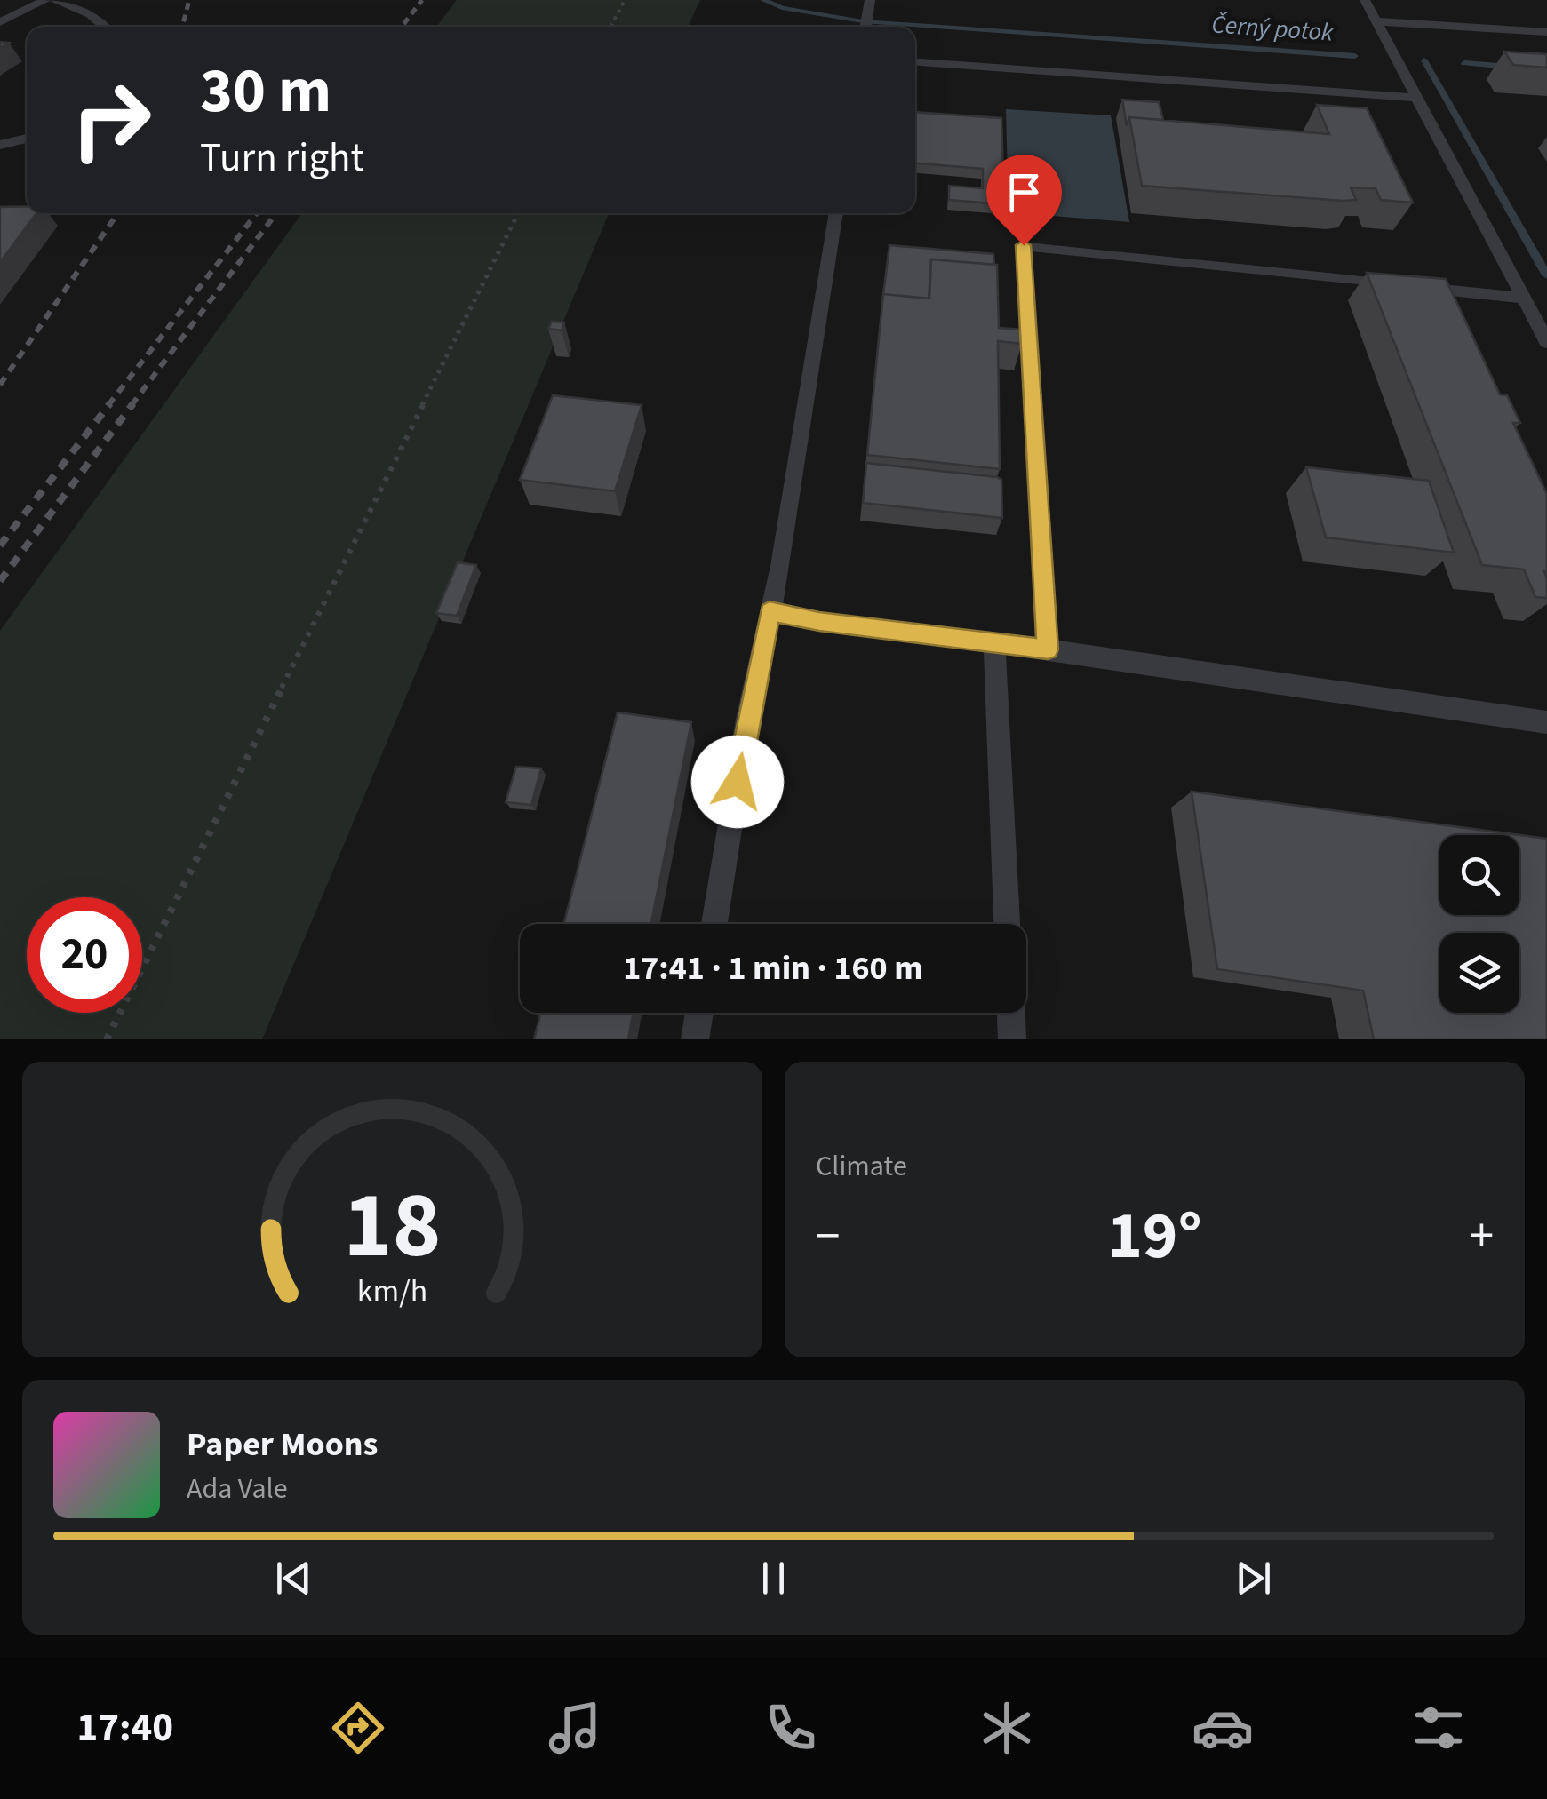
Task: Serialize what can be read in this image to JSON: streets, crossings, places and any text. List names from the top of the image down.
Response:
{
  "water": ["Černý potok"],
  "page": {
    "turn": ["30 m", "Turn right"],
    "limit": "20",
    "trip": "17:41 · 1 min · 160 m",
    "tile": "Climate",
    "heat": ["−", "19°", "+"],
    "song": ["Paper Moons", "Ada Vale"],
    "tabs": "17:40",
    "gauge": ["18", "km/h"]
  }
}
